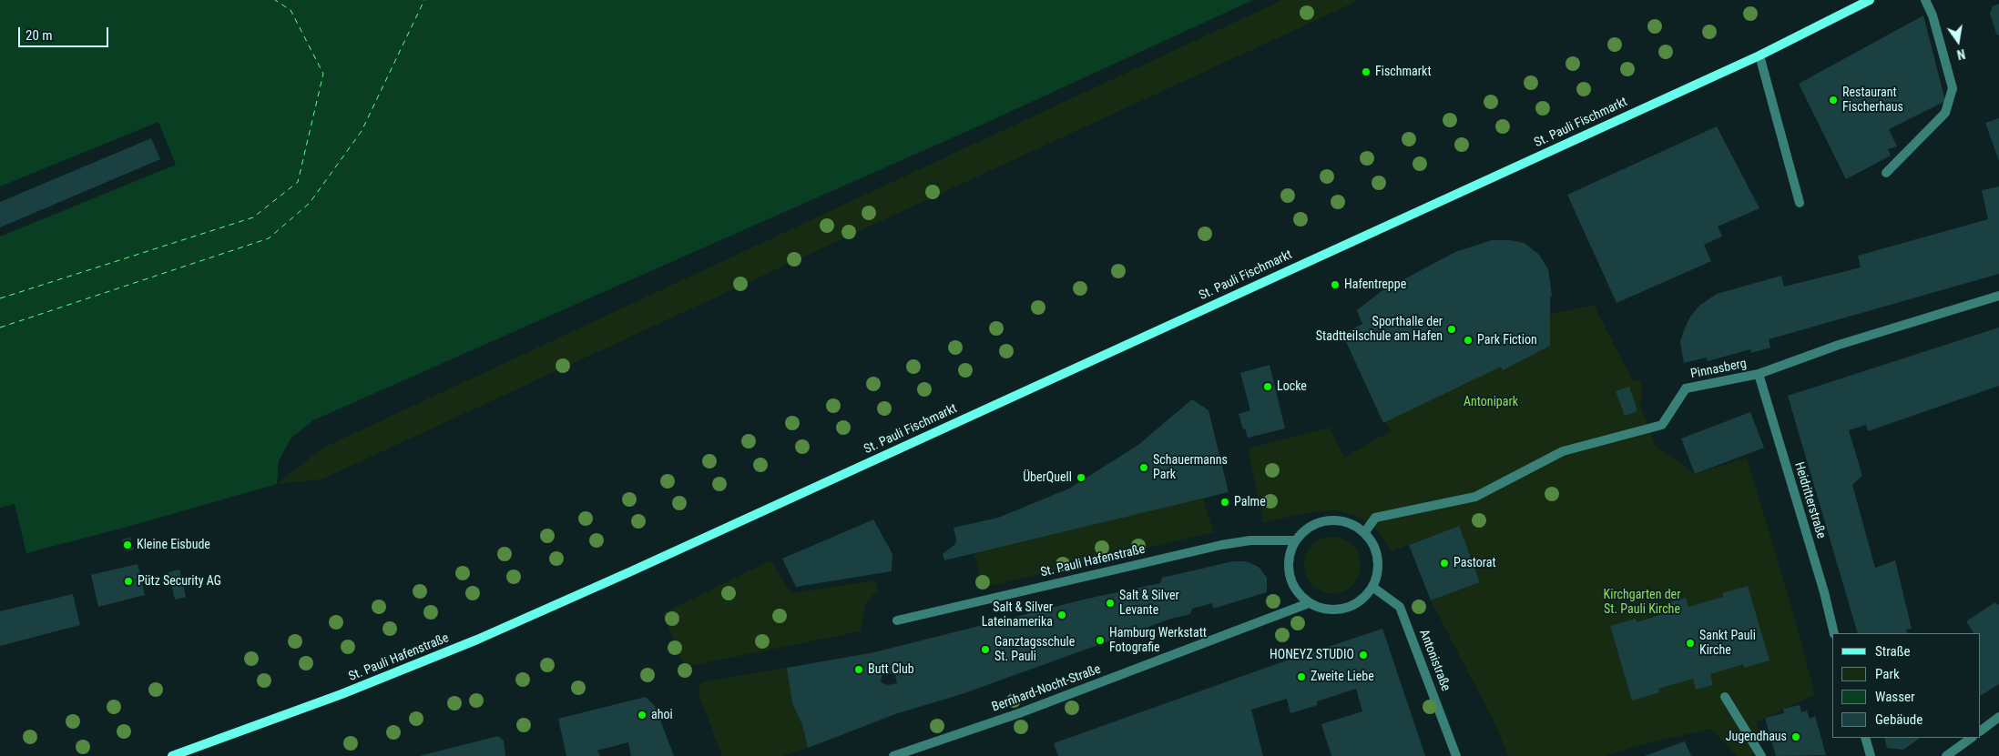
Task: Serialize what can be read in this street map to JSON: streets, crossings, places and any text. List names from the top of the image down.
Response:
{
  "streets": {
    "main road": ["St. Pauli Fischmarkt", "St. Pauli Hafenstraße"],
    "street": [
      "Pinnasberg",
      "Heidritterstraße",
      "Antonistraße",
      "Bernhard-Nocht-Straße"
    ]
  },
  "crossings": [
    ["St. Pauli Fischmarkt", "St. Pauli Hafenstraße"],
    ["Pinnasberg", "Heidritterstraße"],
    ["Pinnasberg", "St. Pauli Hafenstraße"],
    ["Pinnasberg", "Antonistraße"],
    ["Pinnasberg", "Bernhard-Nocht-Straße"],
    ["St. Pauli Hafenstraße", "Antonistraße"],
    ["St. Pauli Hafenstraße", "Bernhard-Nocht-Straße"],
    ["Antonistraße", "Bernhard-Nocht-Straße"]
  ],
  "parks": ["Antonipark", "Kirchgarten der St. Pauli Kirche"],
  "places": [
    "Fischmarkt",
    "Restaurant Fischerhaus",
    "Hafentreppe",
    "Sporthalle der Stadtteilschule am Hafen",
    "Park Fiction",
    "Locke",
    "Schauermanns Park",
    "ÜberQuell",
    "Palme",
    "Kleine Eisbude",
    "Pastorat",
    "Pütz Security AG",
    "Salt & Silver Levante",
    "Salt & Silver Lateinamerika",
    "Hamburg Werkstatt Fotografie",
    "Sankt Pauli Kirche",
    "Ganztagsschule St. Pauli",
    "HONEYZ STUDIO",
    "Butt Club",
    "Zweite Liebe",
    "ahoi",
    "Jugendhaus"
  ],
  "legend": [
    "Straße",
    "Park",
    "Wasser",
    "Gebäude"
  ],
  "scale_bar": "20 m",
  "north": "bottom"
}
